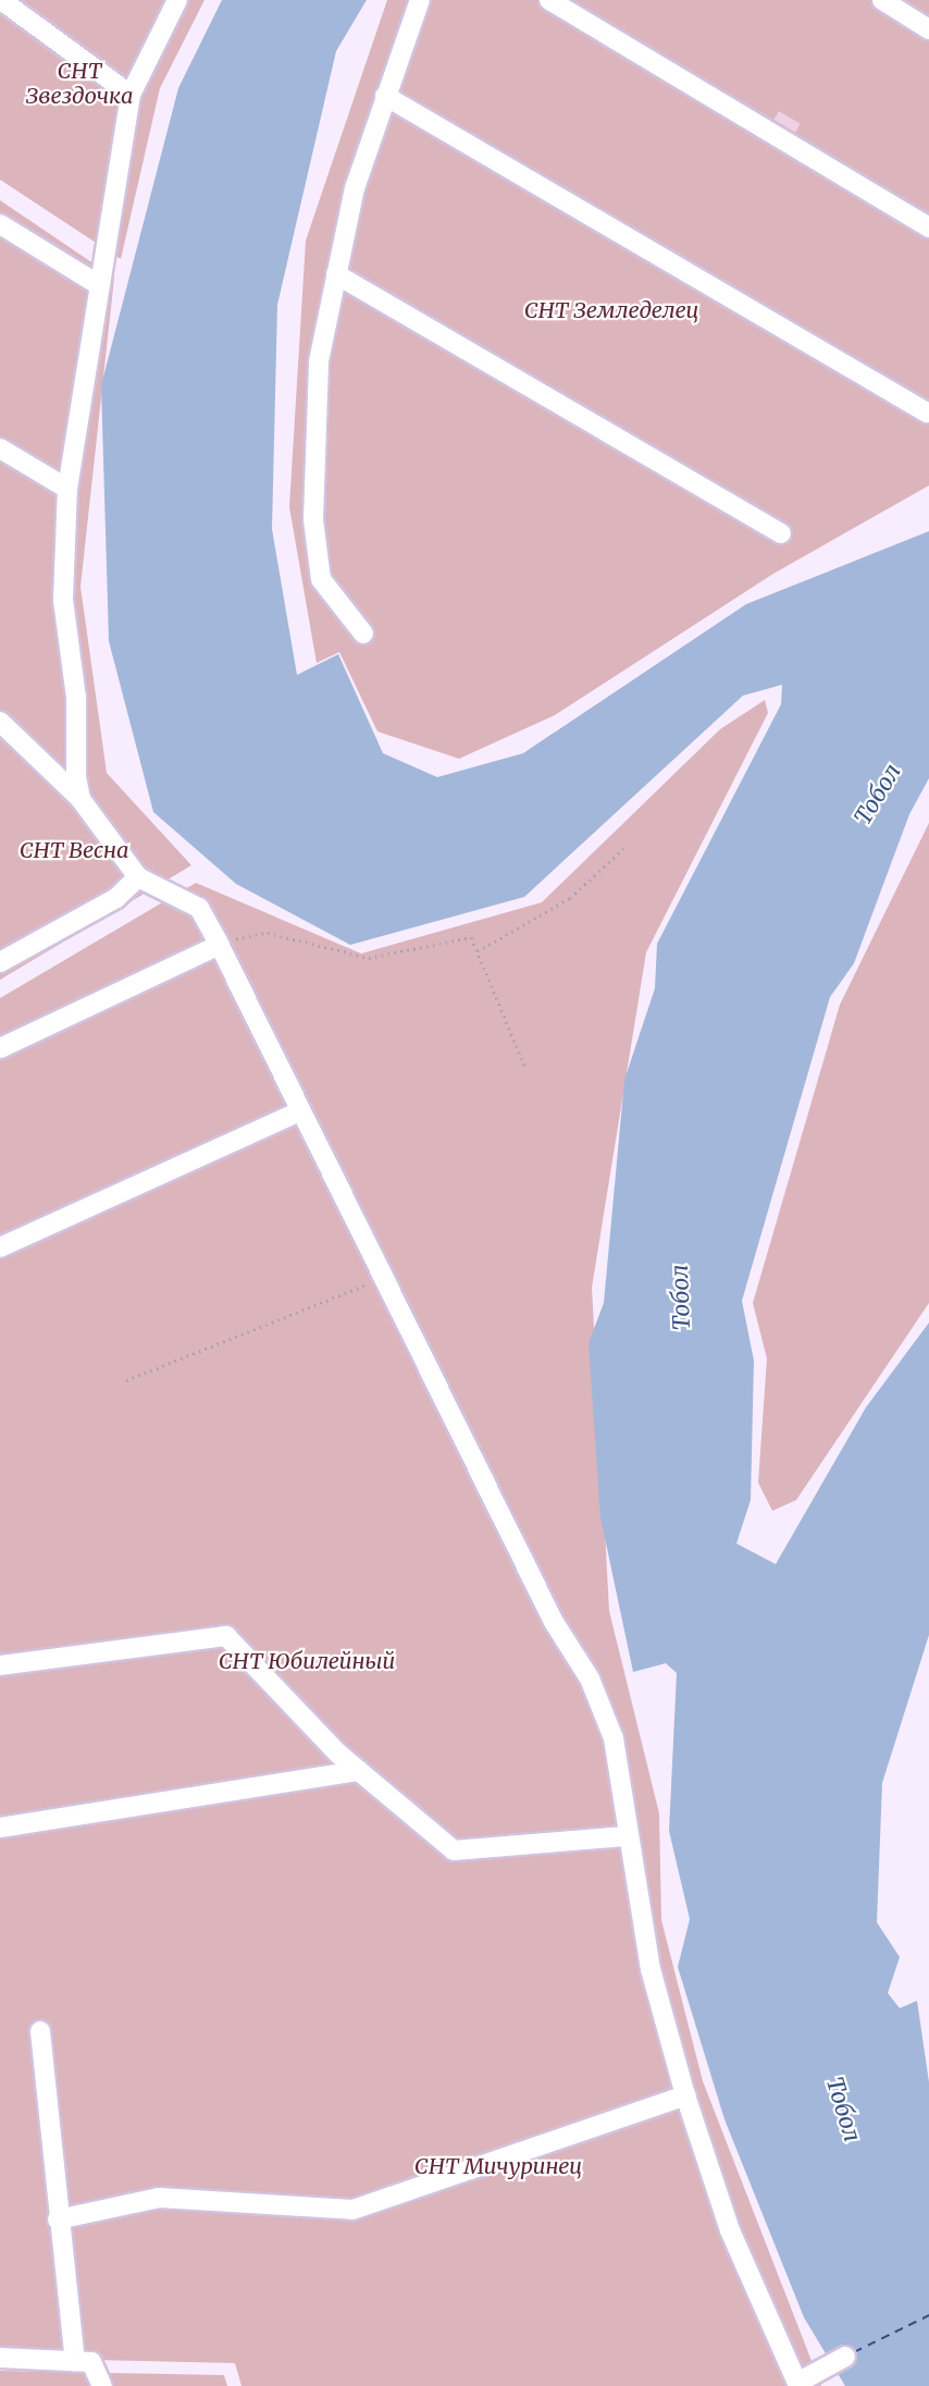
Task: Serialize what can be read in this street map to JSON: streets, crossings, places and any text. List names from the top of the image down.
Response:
{
  "water": ["Тобол"],
  "parks": [
    "СНТ Звездочка",
    "СНТ Земледелец",
    "СНТ Весна",
    "СНТ Юбилейный",
    "СНТ Мичуринец"
  ]
}
